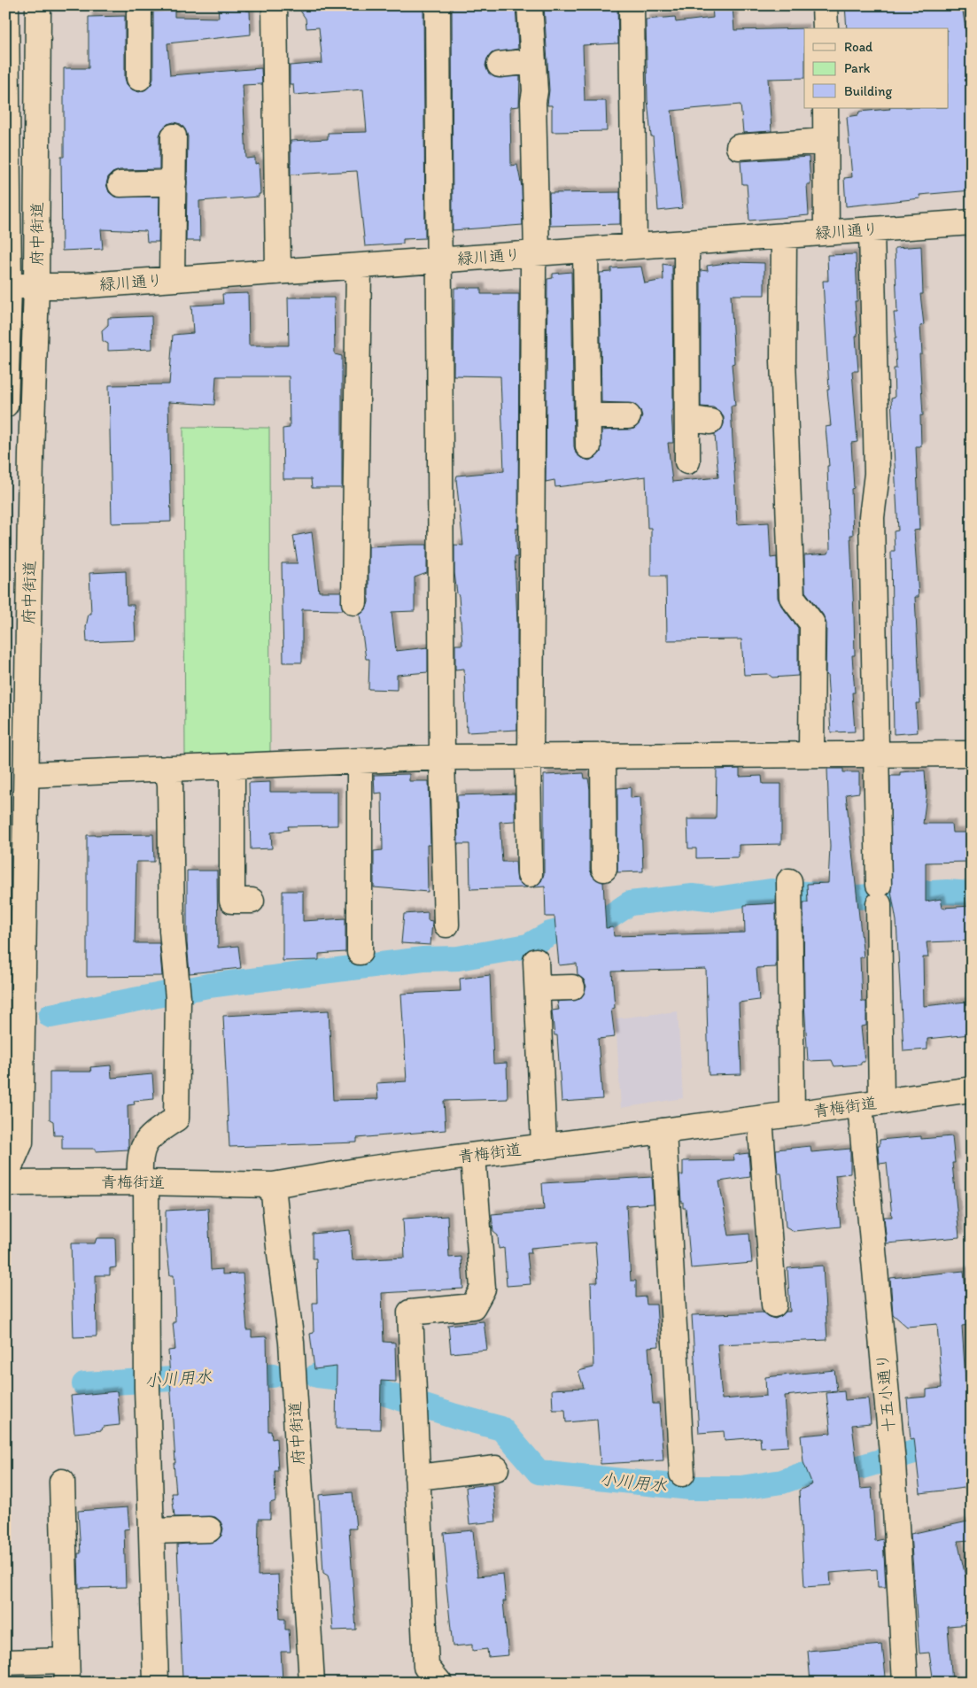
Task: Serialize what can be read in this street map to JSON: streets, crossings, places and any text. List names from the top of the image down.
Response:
{
  "streets": {
    "street": [
      "緑川通り",
      "府中街道",
      "青梅街道",
      "十五小通り"
    ]
  },
  "crossings": [
    ["緑川通り", "府中街道"],
    ["緑川通り", "十五小通り"],
    ["府中街道", "青梅街道"],
    ["青梅街道", "十五小通り"]
  ],
  "water": ["小川用水"],
  "legend": ["Road", "Park", "Building"]
}
